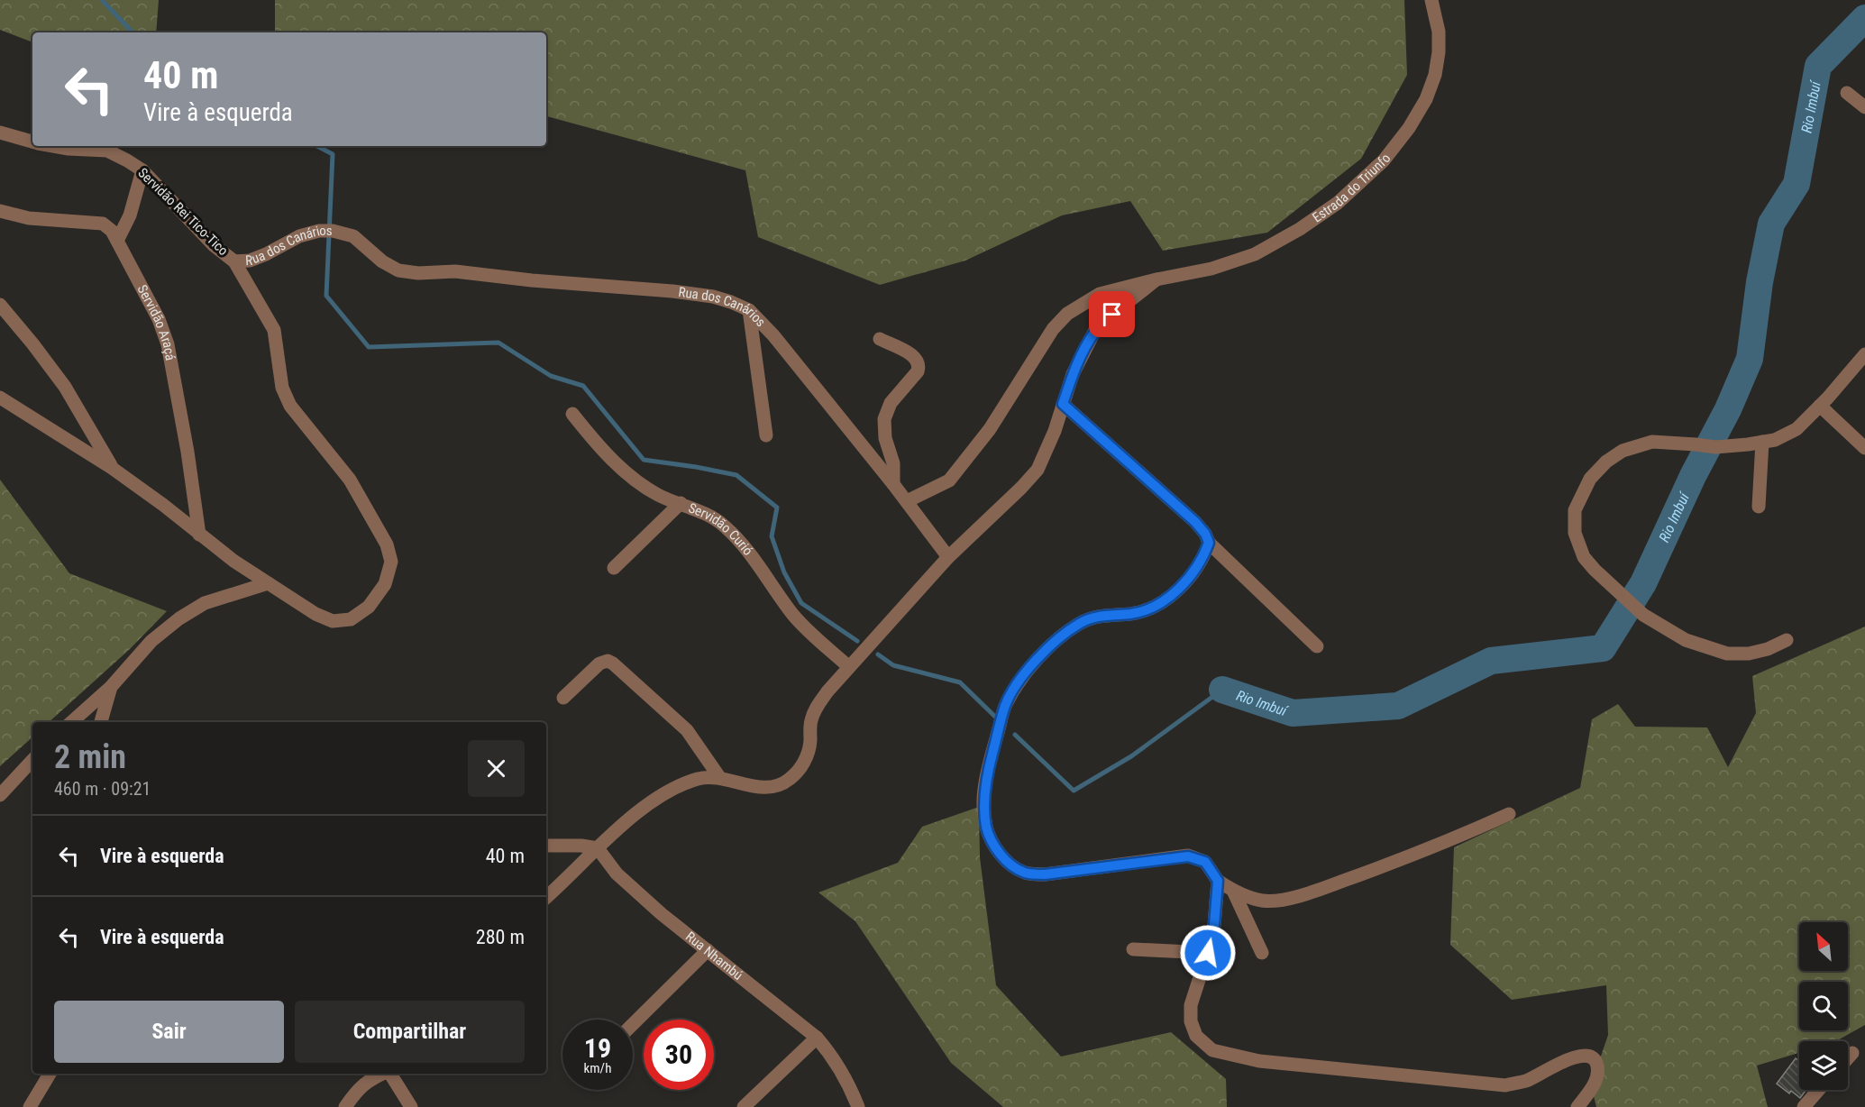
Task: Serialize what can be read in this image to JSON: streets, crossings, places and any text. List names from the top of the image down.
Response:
{
  "streets": {
    "street": [
      "Estrada do Triunfo",
      "Servidão Rei Tico-Tico",
      "Rua dos Canários",
      "Servidão Araçá",
      "Servidão Curió",
      "Rua Nhambú"
    ]
  },
  "crossings": [
    ["Estrada do Triunfo", "Rua dos Canários"],
    ["Servidão Rei Tico-Tico", "Rua dos Canários"],
    ["Rua dos Canários", "Servidão Araçá"]
  ],
  "water": ["Rio Imbuí"],
  "north": "top left",
  "page": {
    "turn": ["40 m", "Vire à esquerda"],
    "heading": ["2 min", "460 m · 09:21"],
    "list": [
      {
        "name": "Vire à esquerda",
        "value": "40 m"
      },
      {
        "name": "Vire à esquerda",
        "value": "280 m"
      }
    ],
    "buttons": ["Sair", "Compartilhar"],
    "speed": "19 km/h",
    "limit": "30"
  }
}
